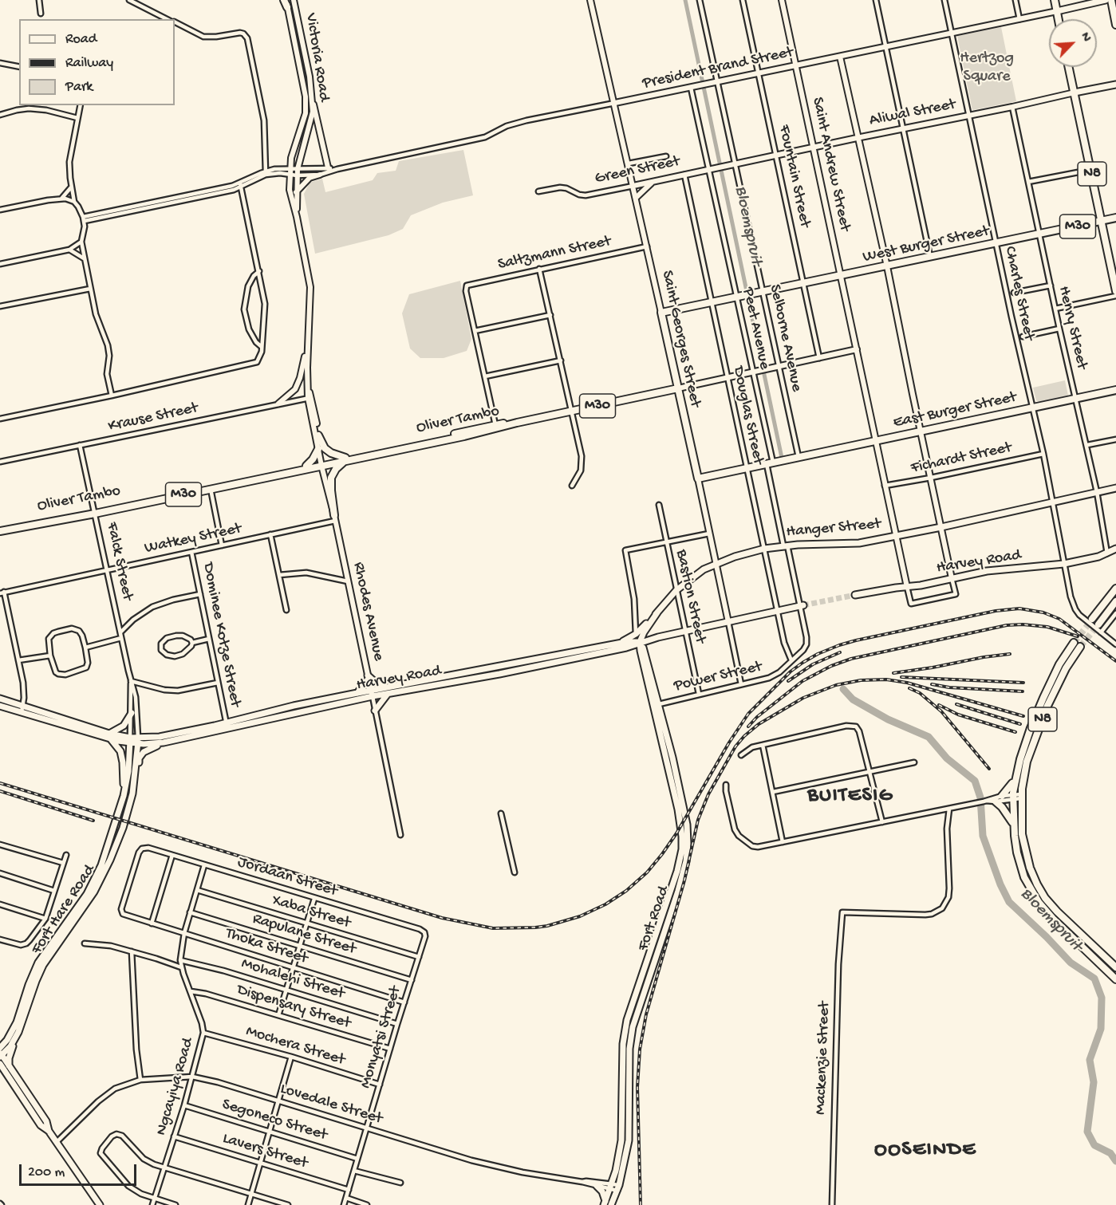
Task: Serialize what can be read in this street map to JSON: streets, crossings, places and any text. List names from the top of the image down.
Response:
{
  "streets": {
    "main road": [
      "President Brand Street",
      "Aliwal Street",
      "N8",
      "M30",
      "West Burger Street",
      "Saint Georges Street",
      "East Burger Street",
      "Oliver Tambo",
      "Hanger Street",
      "Harvey Road",
      "Fort Hare Road",
      "Fort Road"
    ],
    "street": [
      "Victoria Road",
      "Saint Andrew Street",
      "Green Street",
      "Fountain Street",
      "Saltzmann Street",
      "Charles Street",
      "Henry Street",
      "Peet Avenue",
      "Selborne Avenue",
      "Douglas Street",
      "Krause Street",
      "Fichardt Street",
      "Watkey Street",
      "Falck Street",
      "Bastion Street",
      "Rhodes Avenue",
      "Dominee Kotze Street",
      "Power Street",
      "Jordaan Street",
      "Xaba Street",
      "Rapulane Street",
      "Thoka Street",
      "Mohalehi Street",
      "Dispensary Street",
      "Monyatsi Street",
      "Mochera Street",
      "Mackenzie Street",
      "Ngcayiya Road",
      "Lovedale Street",
      "Segoneco Street",
      "Lavers Street"
    ]
  },
  "crossings": [
    ["Victoria Road", "President Brand Street"],
    ["President Brand Street", "Saint Andrew Street"],
    ["President Brand Street", "Fountain Street"],
    ["President Brand Street", "Charles Street"],
    ["President Brand Street", "Peet Avenue"],
    ["President Brand Street", "Selborne Avenue"],
    ["President Brand Street", "Saint Georges Street"],
    ["Aliwal Street", "Saint Andrew Street"],
    ["Aliwal Street", "Green Street"],
    ["Aliwal Street", "N8"],
    ["Aliwal Street", "Fountain Street"],
    ["Aliwal Street", "Charles Street"],
    ["Aliwal Street", "Henry Street"],
    ["Aliwal Street", "Peet Avenue"],
    ["Aliwal Street", "Selborne Avenue"],
    ["Saint Andrew Street", "West Burger Street"],
    ["Saint Andrew Street", "East Burger Street"],
    ["Saint Andrew Street", "Oliver Tambo"],
    ["Saint Andrew Street", "Fichardt Street"],
    ["Saint Andrew Street", "Hanger Street"],
    ["Saint Andrew Street", "Harvey Road"],
    ["Green Street", "Peet Avenue"],
    ["Green Street", "Saint Georges Street"],
    ["Green Street", "Douglas Street"],
    ["N8", "West Burger Street"],
    ["Fountain Street", "West Burger Street"],
    ["Fountain Street", "Oliver Tambo"],
    ["M30", "West Burger Street"],
    ["M30", "Peet Avenue"],
    ["M30", "Saint Georges Street"],
    ["M30", "Douglas Street"],
    ["West Burger Street", "Charles Street"],
    ["West Burger Street", "Henry Street"],
    ["West Burger Street", "Peet Avenue"],
    ["West Burger Street", "Selborne Avenue"],
    ["Saltzmann Street", "Saint Georges Street"],
    ["Charles Street", "East Burger Street"],
    ["Charles Street", "Fichardt Street"],
    ["Charles Street", "Hanger Street"],
    ["Charles Street", "Harvey Road"],
    ["Henry Street", "East Burger Street"],
    ["Henry Street", "Hanger Street"],
    ["Henry Street", "Harvey Road"],
    ["Peet Avenue", "East Burger Street"],
    ["Peet Avenue", "Oliver Tambo"],
    ["Peet Avenue", "Hanger Street"],
    ["Peet Avenue", "Harvey Road"],
    ["Peet Avenue", "Power Street"],
    ["Selborne Avenue", "East Burger Street"],
    ["Selborne Avenue", "Oliver Tambo"],
    ["Saint Georges Street", "East Burger Street"],
    ["Saint Georges Street", "Oliver Tambo"],
    ["Saint Georges Street", "Hanger Street"],
    ["Saint Georges Street", "Harvey Road"],
    ["Saint Georges Street", "Power Street"],
    ["East Burger Street", "Douglas Street"],
    ["Douglas Street", "Oliver Tambo"],
    ["Douglas Street", "Hanger Street"],
    ["Douglas Street", "Harvey Road"],
    ["Douglas Street", "Power Street"],
    ["Krause Street", "Falck Street"],
    ["Oliver Tambo", "Falck Street"],
    ["Oliver Tambo", "Rhodes Avenue"],
    ["Hanger Street", "Harvey Road"],
    ["Hanger Street", "Bastion Street"],
    ["Watkey Street", "Falck Street"],
    ["Watkey Street", "Rhodes Avenue"],
    ["Watkey Street", "Dominee Kotze Street"],
    ["Falck Street", "Harvey Road"],
    ["Falck Street", "Fort Hare Road"],
    ["Harvey Road", "Bastion Street"],
    ["Harvey Road", "Rhodes Avenue"],
    ["Harvey Road", "Dominee Kotze Street"],
    ["Harvey Road", "Fort Hare Road"],
    ["Harvey Road", "Fort Road"],
    ["Bastion Street", "Power Street"],
    ["Power Street", "Fort Road"],
    ["Jordaan Street", "Thoka Street"],
    ["Jordaan Street", "Monyatsi Street"],
    ["Jordaan Street", "Ngcayiya Road"],
    ["Xaba Street", "Monyatsi Street"],
    ["Xaba Street", "Ngcayiya Road"],
    ["Fort Road", "Lovedale Street"],
    ["Rapulane Street", "Monyatsi Street"],
    ["Rapulane Street", "Ngcayiya Road"],
    ["Thoka Street", "Monyatsi Street"],
    ["Thoka Street", "Ngcayiya Road"],
    ["Mohalehi Street", "Monyatsi Street"],
    ["Mohalehi Street", "Ngcayiya Road"],
    ["Dispensary Street", "Monyatsi Street"],
    ["Dispensary Street", "Ngcayiya Road"],
    ["Monyatsi Street", "Mochera Street"],
    ["Monyatsi Street", "Lovedale Street"],
    ["Monyatsi Street", "Segoneco Street"],
    ["Monyatsi Street", "Lavers Street"],
    ["Mochera Street", "Ngcayiya Road"],
    ["Ngcayiya Road", "Lovedale Street"],
    ["Ngcayiya Road", "Segoneco Street"],
    ["Ngcayiya Road", "Lavers Street"]
  ],
  "districts": ["BUITESIG", "OOSEINDE"],
  "water": ["Bloemspruit"],
  "parks": ["Hertzog Square"],
  "legend": ["Road", "Railway", "Park"],
  "scale_bar": "200 m",
  "north": "top right"
}
